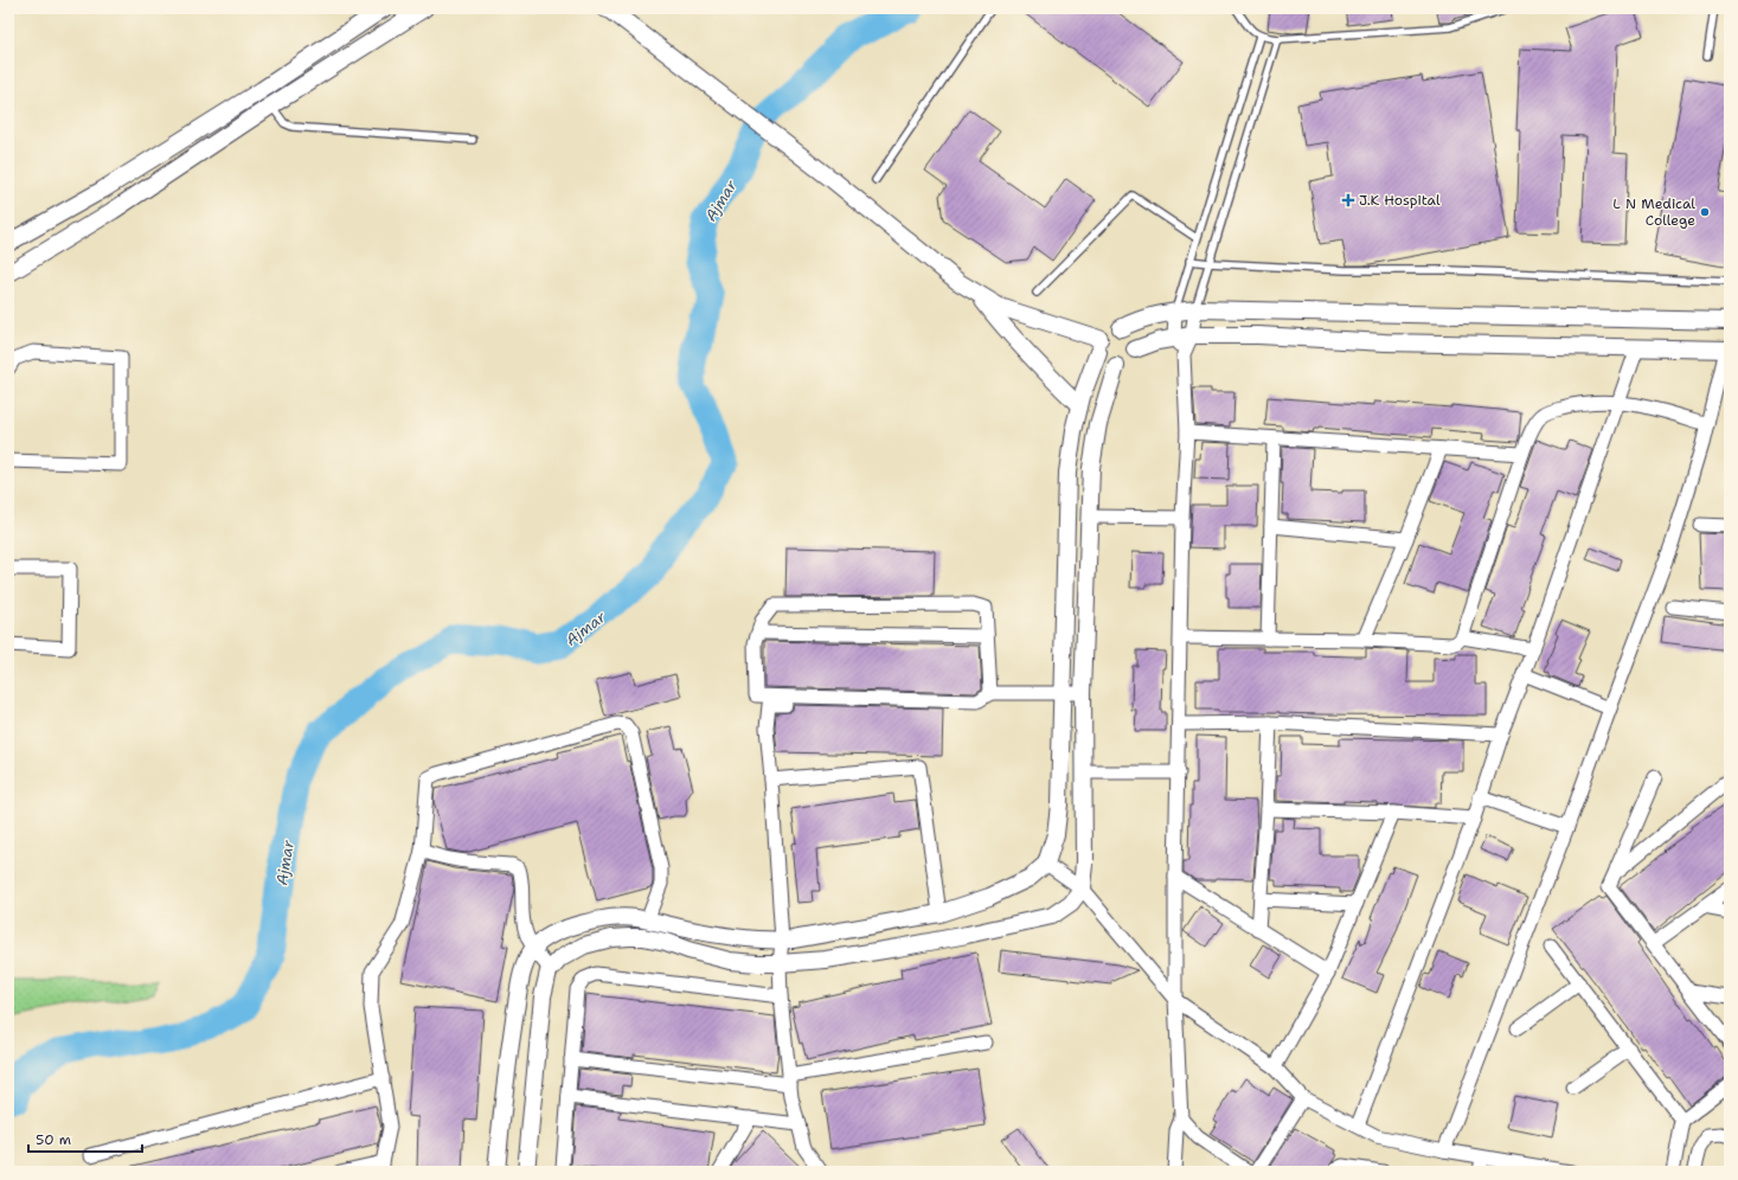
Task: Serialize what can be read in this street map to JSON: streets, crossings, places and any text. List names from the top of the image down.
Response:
{
  "water": ["Ajmar"],
  "places": {
    "health": ["J.K Hospital"],
    "other": ["L N Medical College"]
  },
  "scale_bar": "50 m"
}
